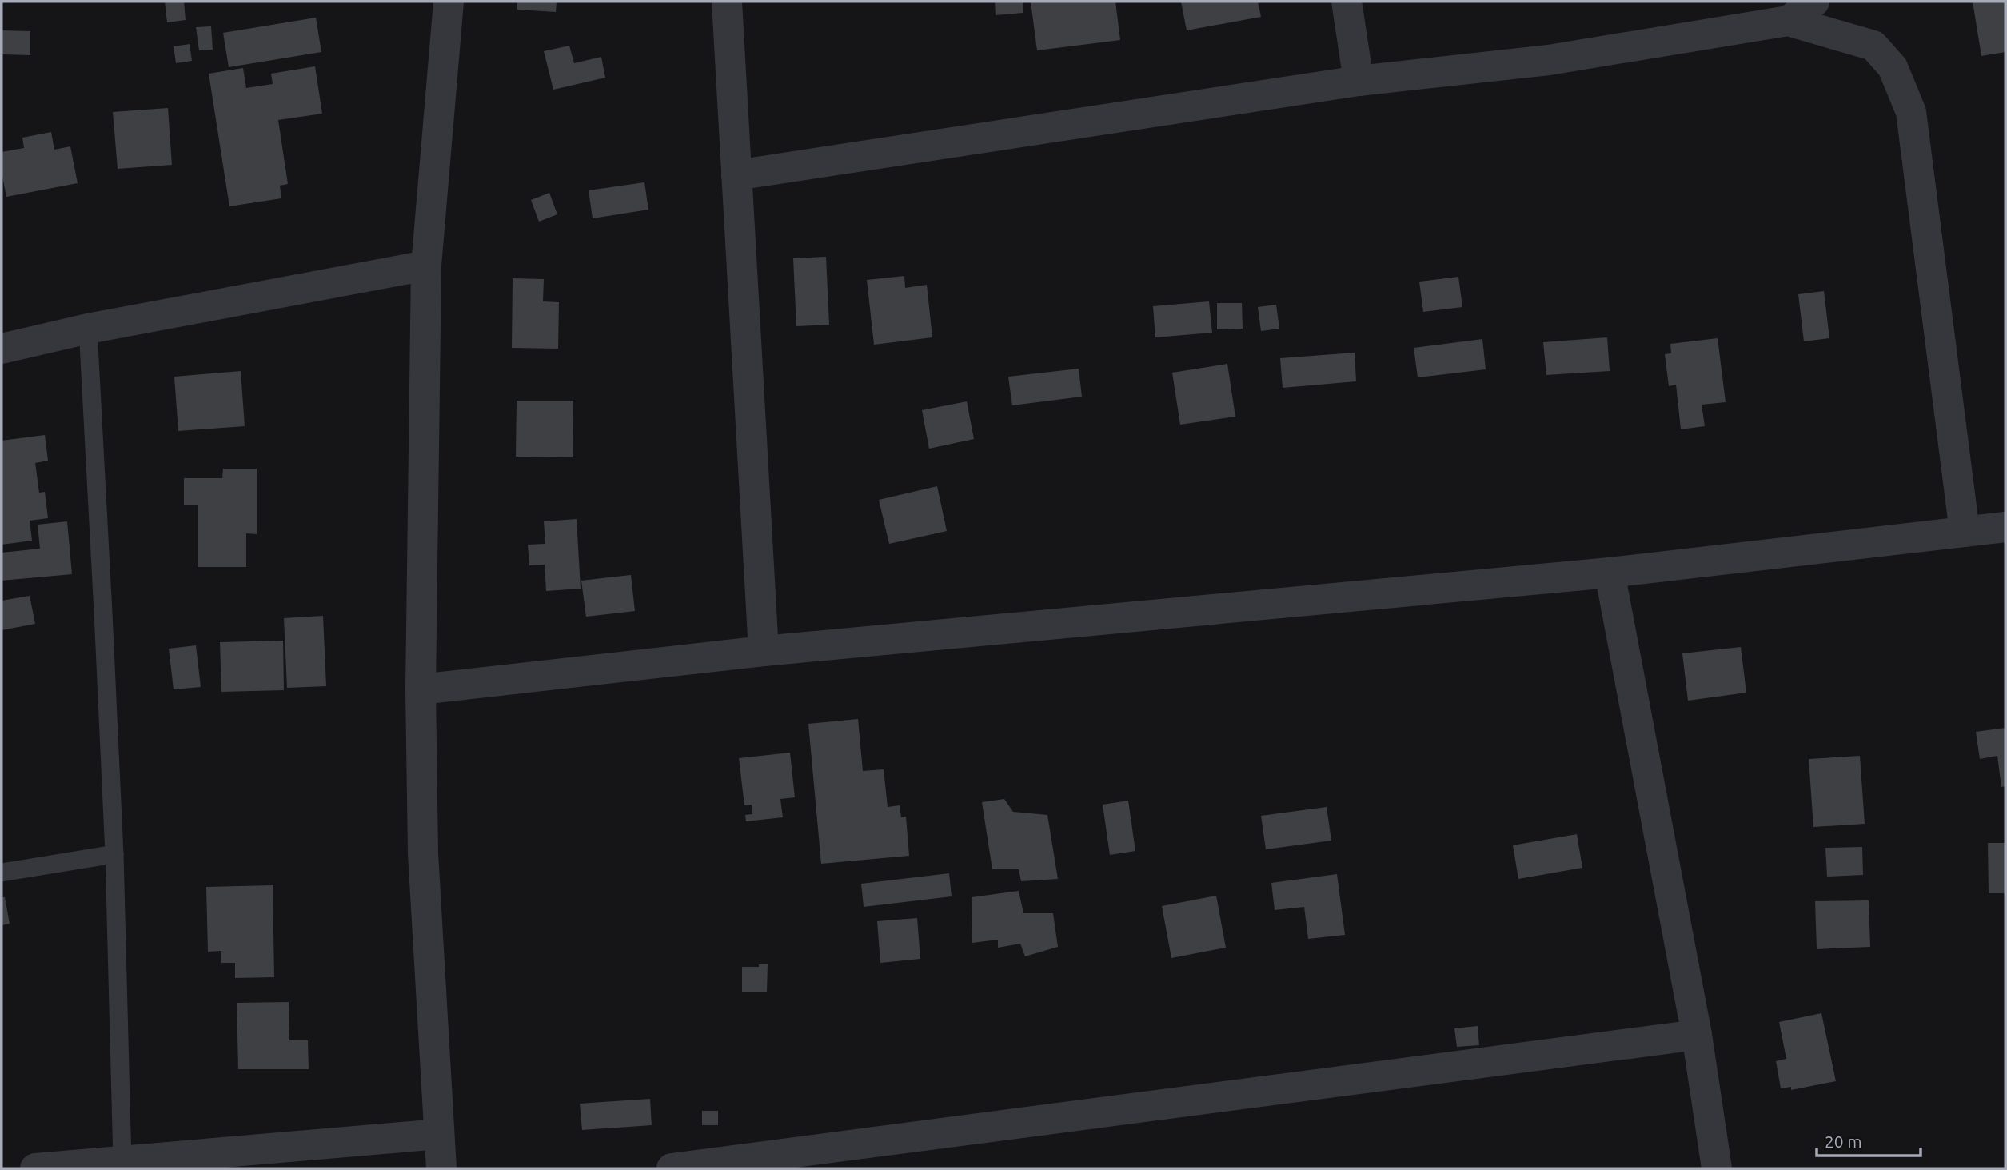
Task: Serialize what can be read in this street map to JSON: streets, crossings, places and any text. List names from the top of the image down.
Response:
{
  "scale_bar": "20 m"
}
